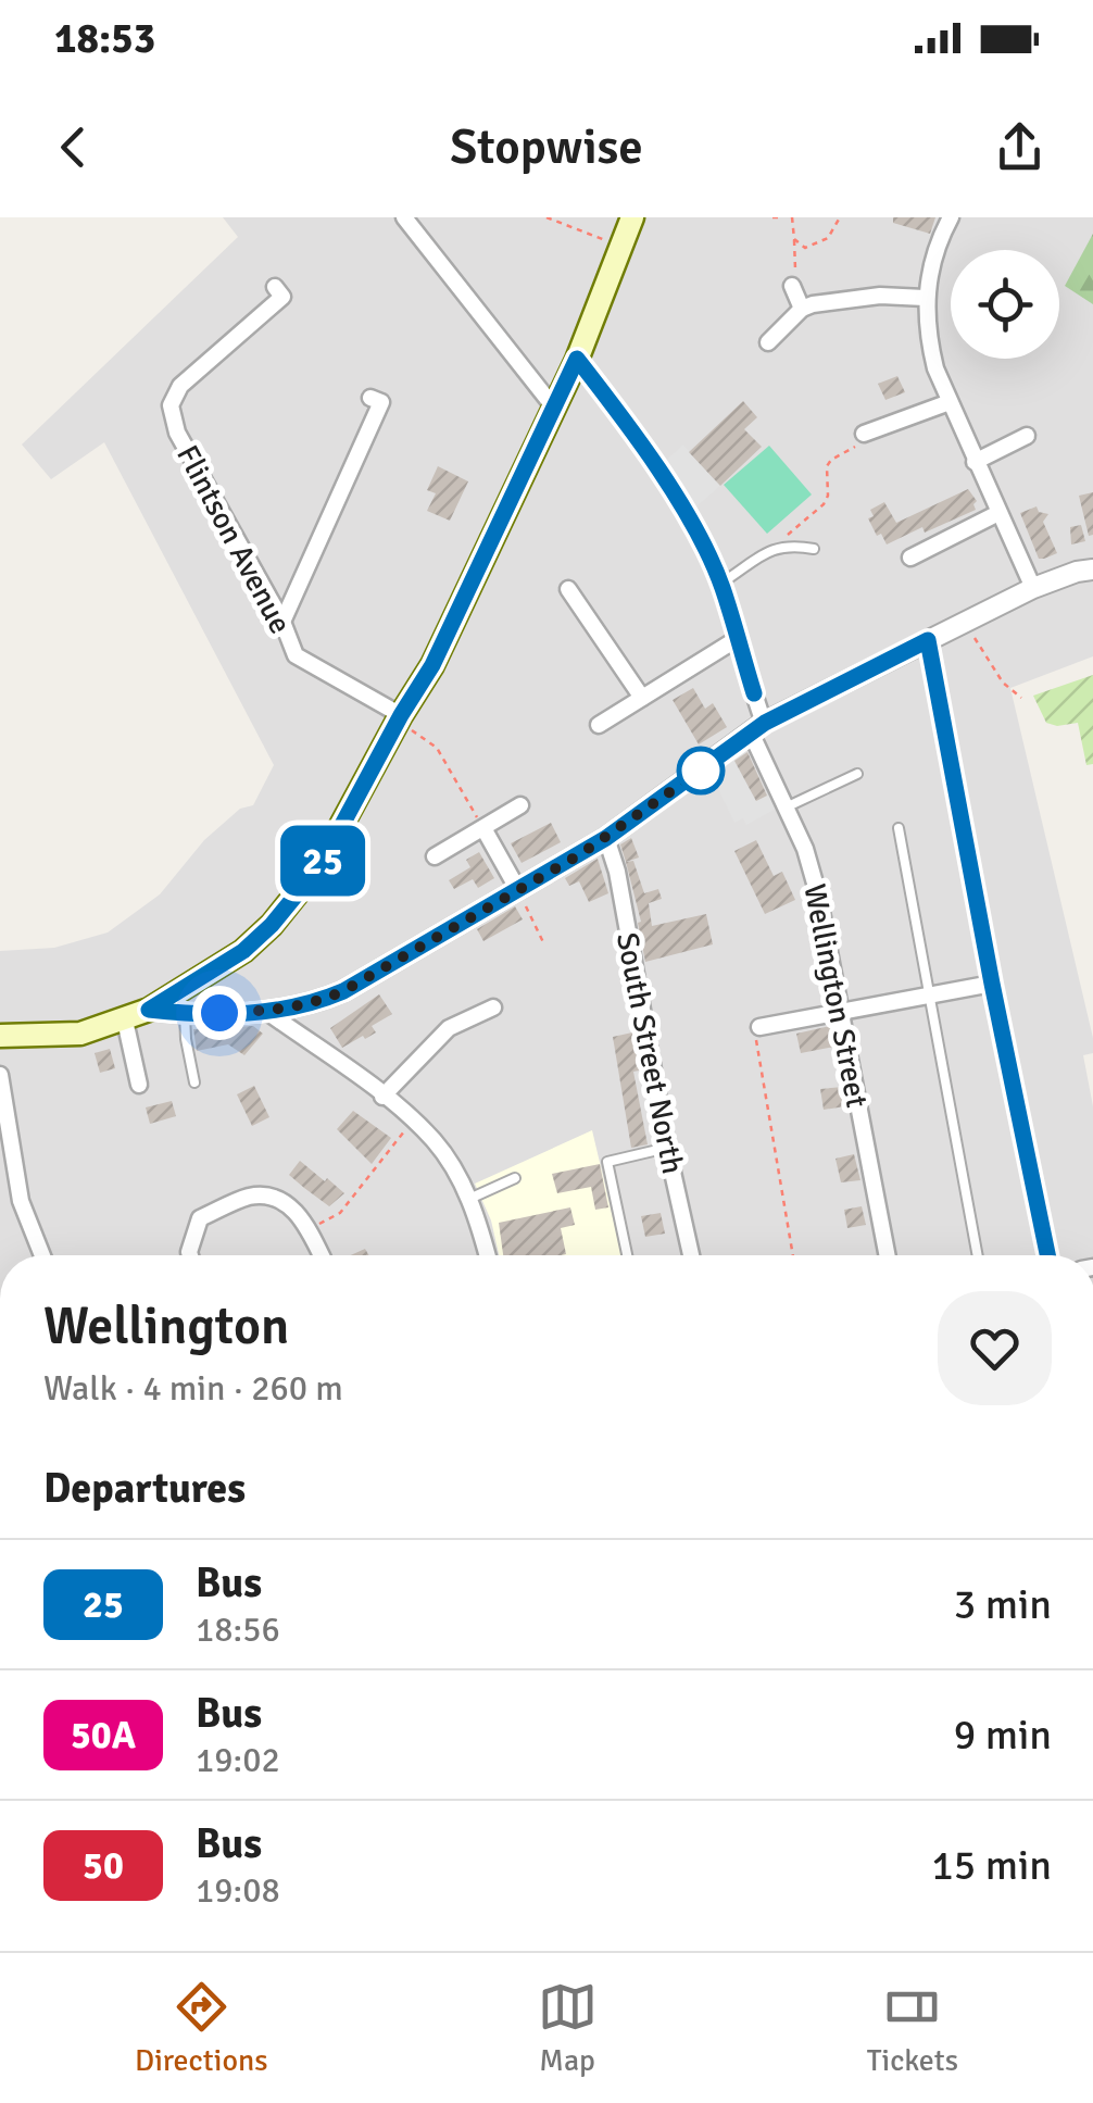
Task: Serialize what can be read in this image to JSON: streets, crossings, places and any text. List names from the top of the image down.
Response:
{
  "streets": {
    "street": ["Flintson Avenue", "Wellington Street", "South Street North"]
  },
  "lines": ["bus line 25"],
  "page": {
    "status": "18:53",
    "header": "Stopwise",
    "on_map": "25",
    "heading": [
      ["Wellington", "Walk · 4 min · 260 m"],
      "Departures"
    ],
    "list": [
      {
        "mark": "25",
        "name": "Bus",
        "note": "18:56",
        "value": "3 min"
      },
      {
        "mark": "50A",
        "name": "Bus",
        "note": "19:02",
        "value": "9 min"
      },
      {
        "mark": "50",
        "name": "Bus",
        "note": "19:08",
        "value": "15 min"
      }
    ],
    "tabs": ["Directions", "Map", "Tickets"]
  }
}
